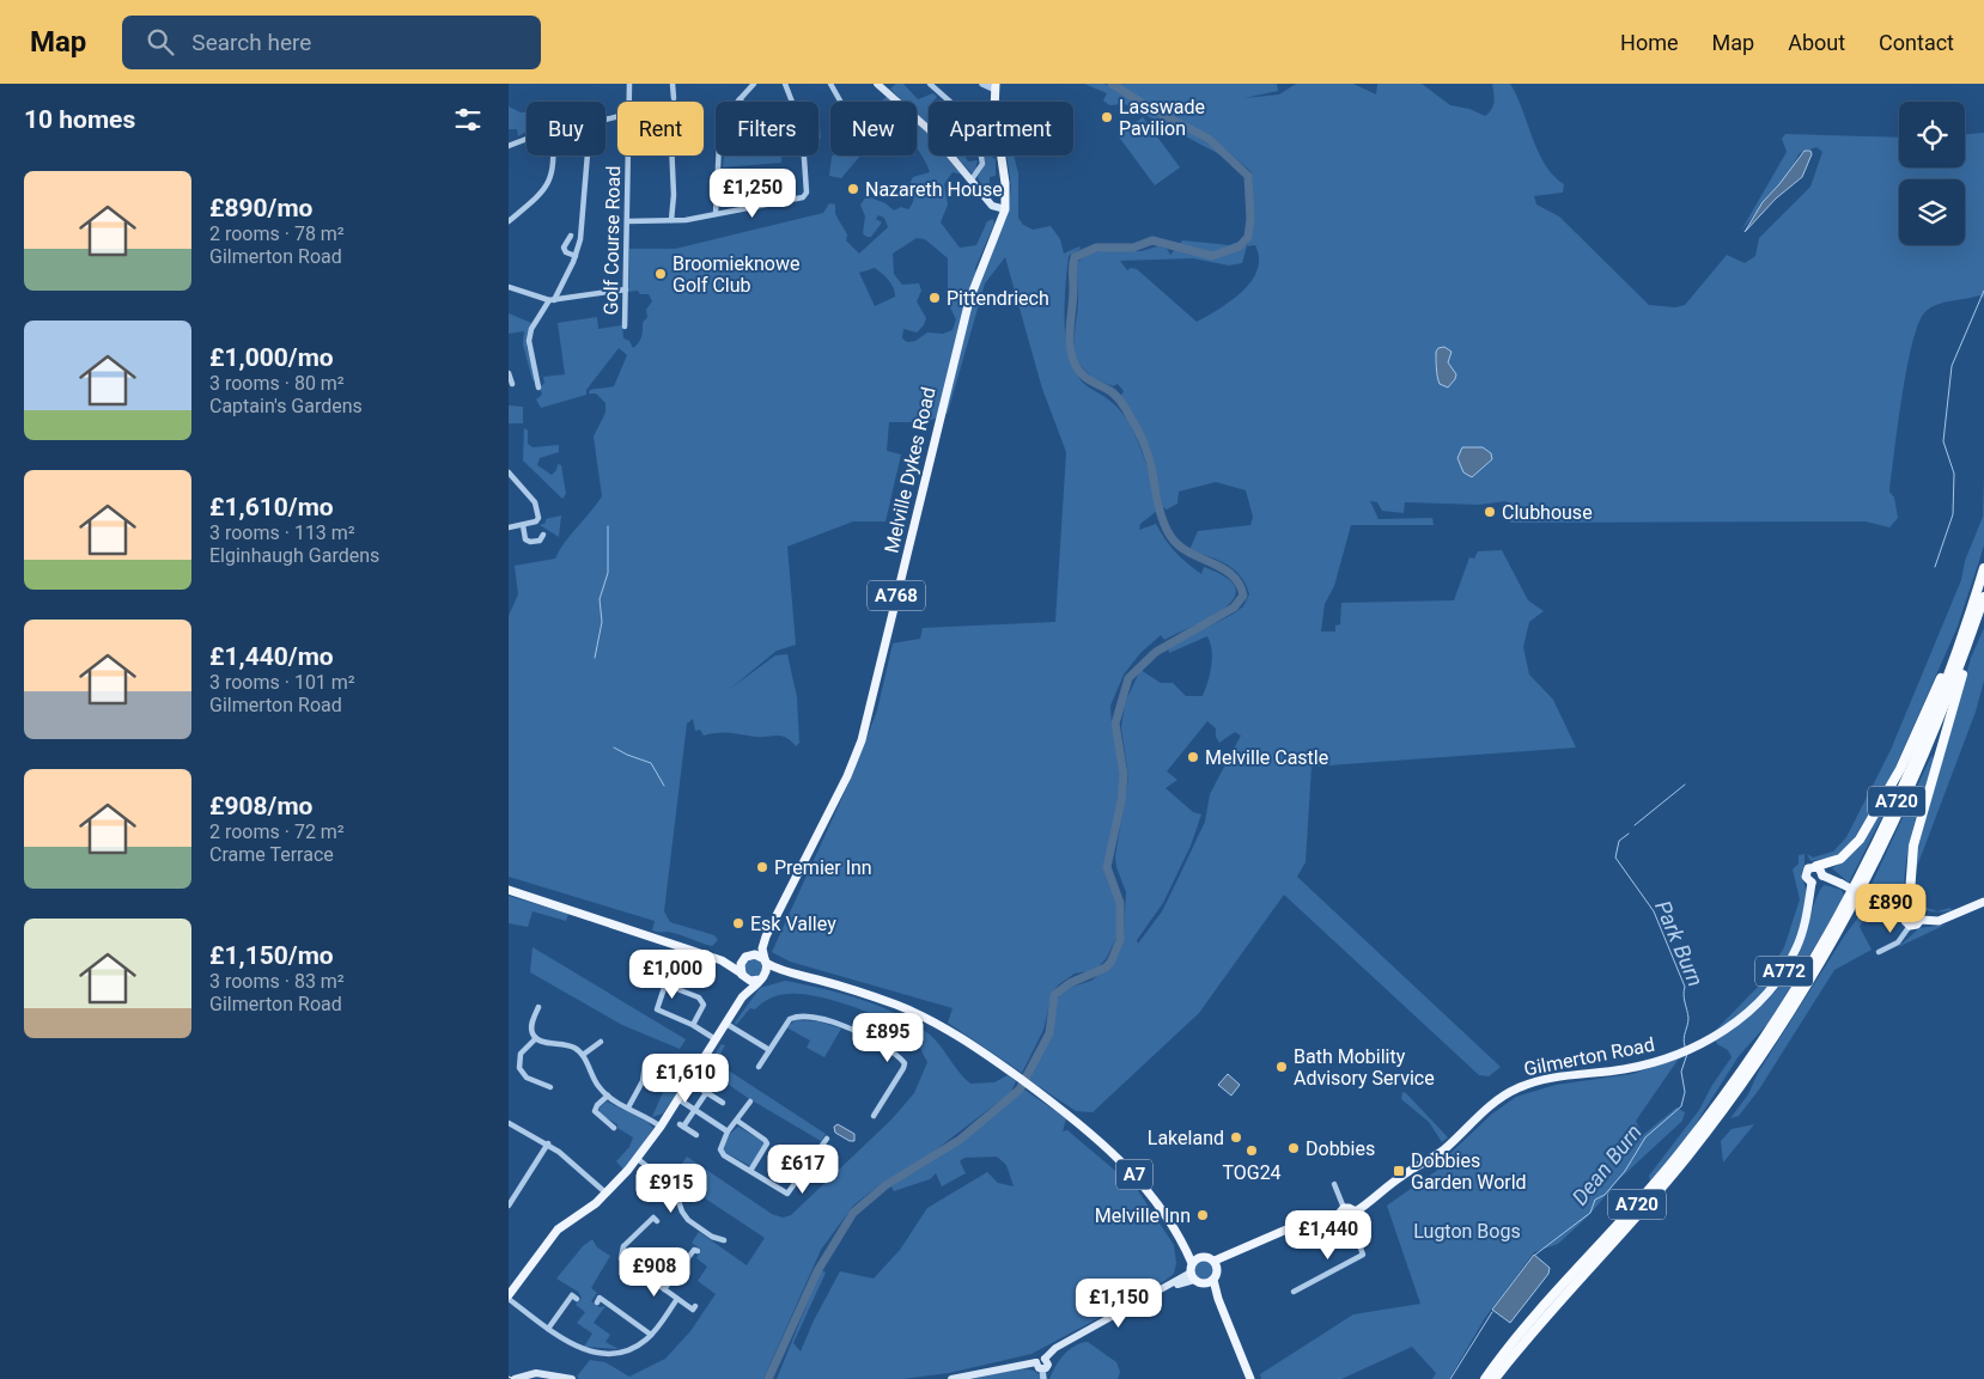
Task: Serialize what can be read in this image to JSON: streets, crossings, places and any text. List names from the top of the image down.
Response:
{
  "streets": {
    "highway": ["A720"],
    "main road": [
      "Melville Dykes Road",
      "A768",
      "A772",
      "Gilmerton Road",
      "A7"
    ],
    "street": ["Golf Course Road"]
  },
  "crossings": [
    ["Melville Dykes Road", "A768"],
    ["Melville Dykes Road", "A7"],
    ["A772", "Gilmerton Road"]
  ],
  "water": ["Park Burn", "Dean Burn"],
  "parks": ["Lugton Bogs"],
  "places": {
    "other": [
      "Lasswade Pavilion",
      "Nazareth House",
      "Broomieknowe Golf Club",
      "Pittendriech",
      "Clubhouse",
      "Melville Castle",
      "Premier Inn",
      "Esk Valley",
      "Bath Mobility Advisory Service",
      "Lakeland",
      "Dobbies",
      "TOG24",
      "Melville Inn"
    ],
    "transit": ["Dobbies Garden World"]
  },
  "page": {
    "header": "Map",
    "search": "Search here",
    "nav": [
      "Home",
      "Map",
      "About",
      "Contact"
    ],
    "heading": "10 homes",
    "chip": [
      "Buy",
      "Rent",
      "Filters",
      "New",
      "Apartment"
    ],
    "list": [
      {
        "name": "£890/mo",
        "note": "2 rooms · 78 m² · Gilmerton Road"
      },
      {
        "name": "£1,000/mo",
        "note": "3 rooms · 80 m² · Captain's Gardens"
      },
      {
        "name": "£1,610/mo",
        "note": "3 rooms · 113 m² · Elginhaugh Gardens"
      },
      {
        "name": "£1,440/mo",
        "note": "3 rooms · 101 m² · Gilmerton Road"
      },
      {
        "name": "£908/mo",
        "note": "2 rooms · 72 m² · Crame Terrace"
      },
      {
        "name": "£1,150/mo",
        "note": "3 rooms · 83 m² · Gilmerton Road"
      }
    ],
    "price": [
      "£1,250",
      "£890",
      "£1,000",
      "£895",
      "£1,610",
      "£617",
      "£915",
      "£1,440",
      "£908",
      "£1,150"
    ]
  }
}
